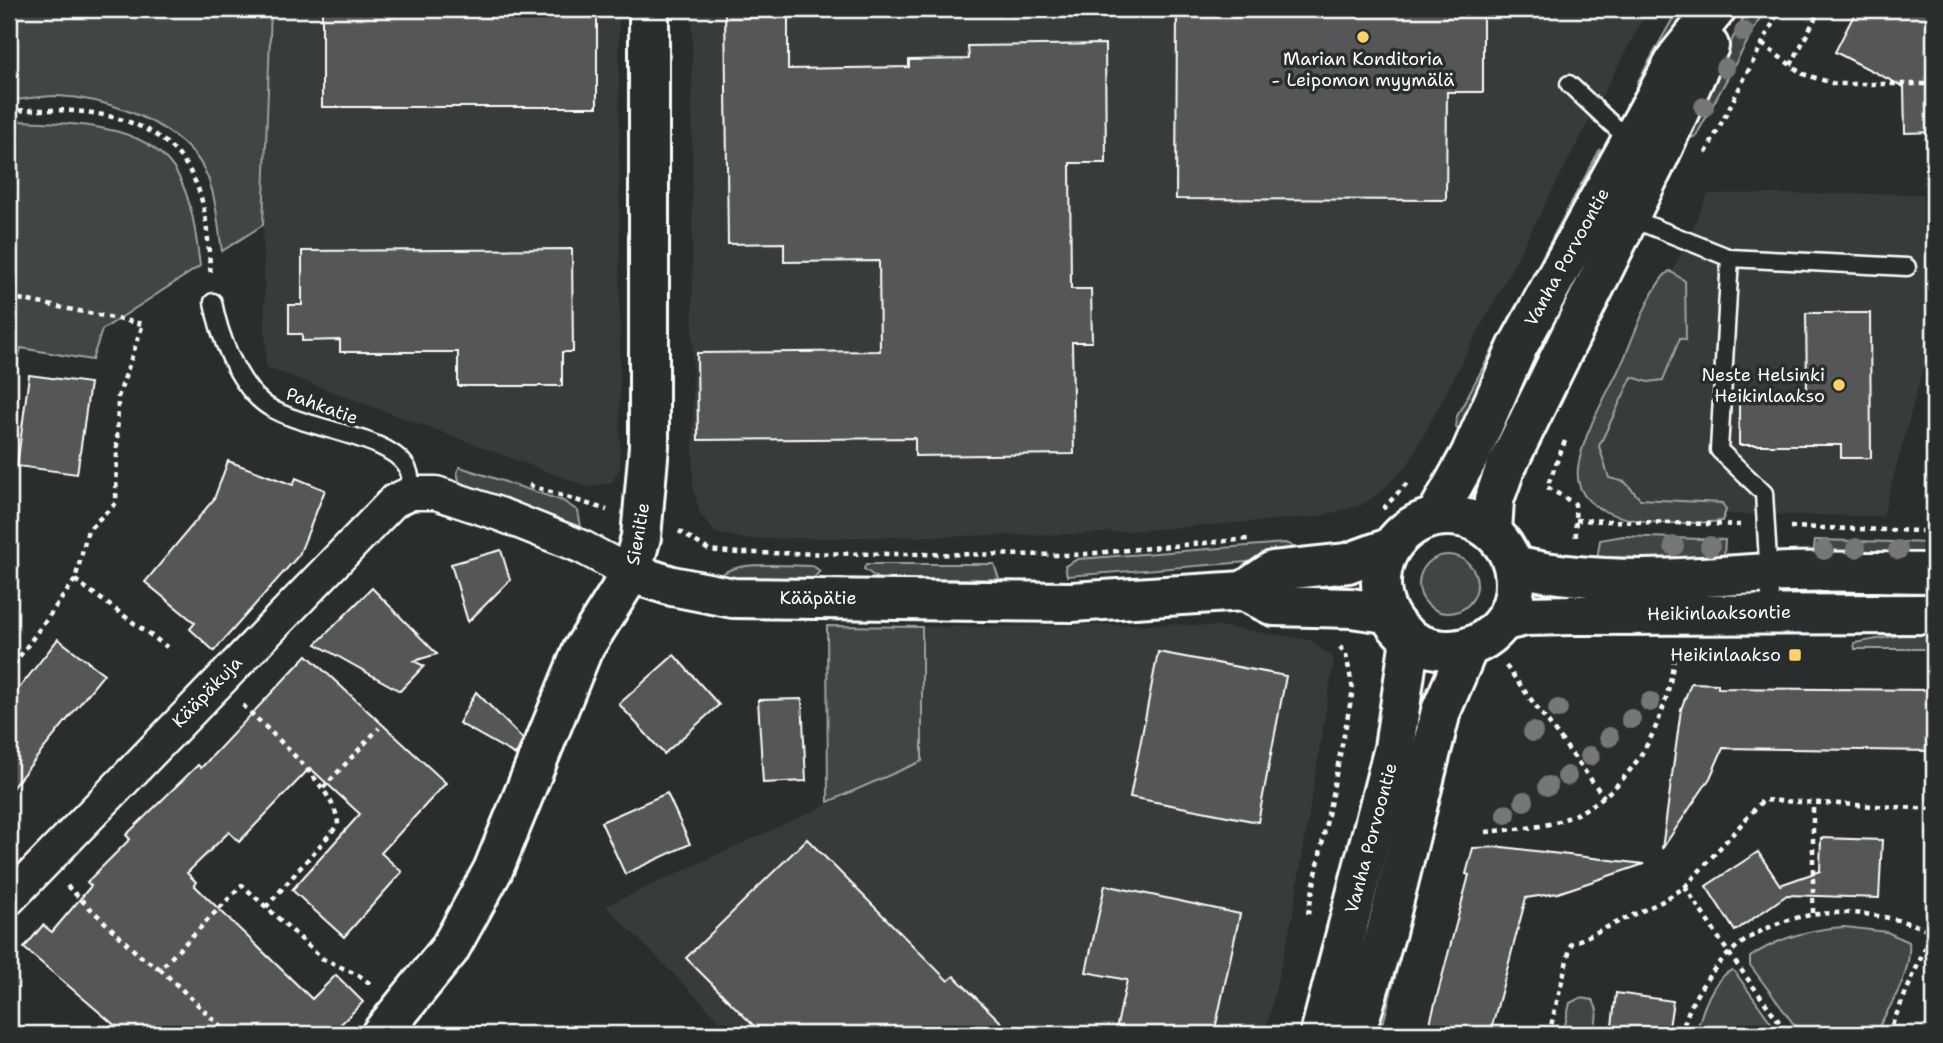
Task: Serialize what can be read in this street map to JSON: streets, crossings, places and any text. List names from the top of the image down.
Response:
{
  "streets": {
    "main road": [
      "Vanha Porvoontie",
      "Sienitie",
      "Kääpätie",
      "Heikinlaaksontie"
    ],
    "street": ["Kääpäkuja"],
    "lane": ["Pahkatie"]
  },
  "crossings": [
    ["Vanha Porvoontie", "Kääpätie"],
    ["Vanha Porvoontie", "Heikinlaaksontie"],
    ["Pahkatie", "Kääpätie"],
    ["Pahkatie", "Kääpäkuja"],
    ["Sienitie", "Kääpätie"],
    ["Kääpätie", "Heikinlaaksontie"],
    ["Kääpätie", "Kääpäkuja"]
  ],
  "places": {
    "other": ["Marian Konditoria - Leipomon myymälä", "Neste Helsinki Heikinlaakso"],
    "transit": ["Heikinlaakso"]
  }
}
